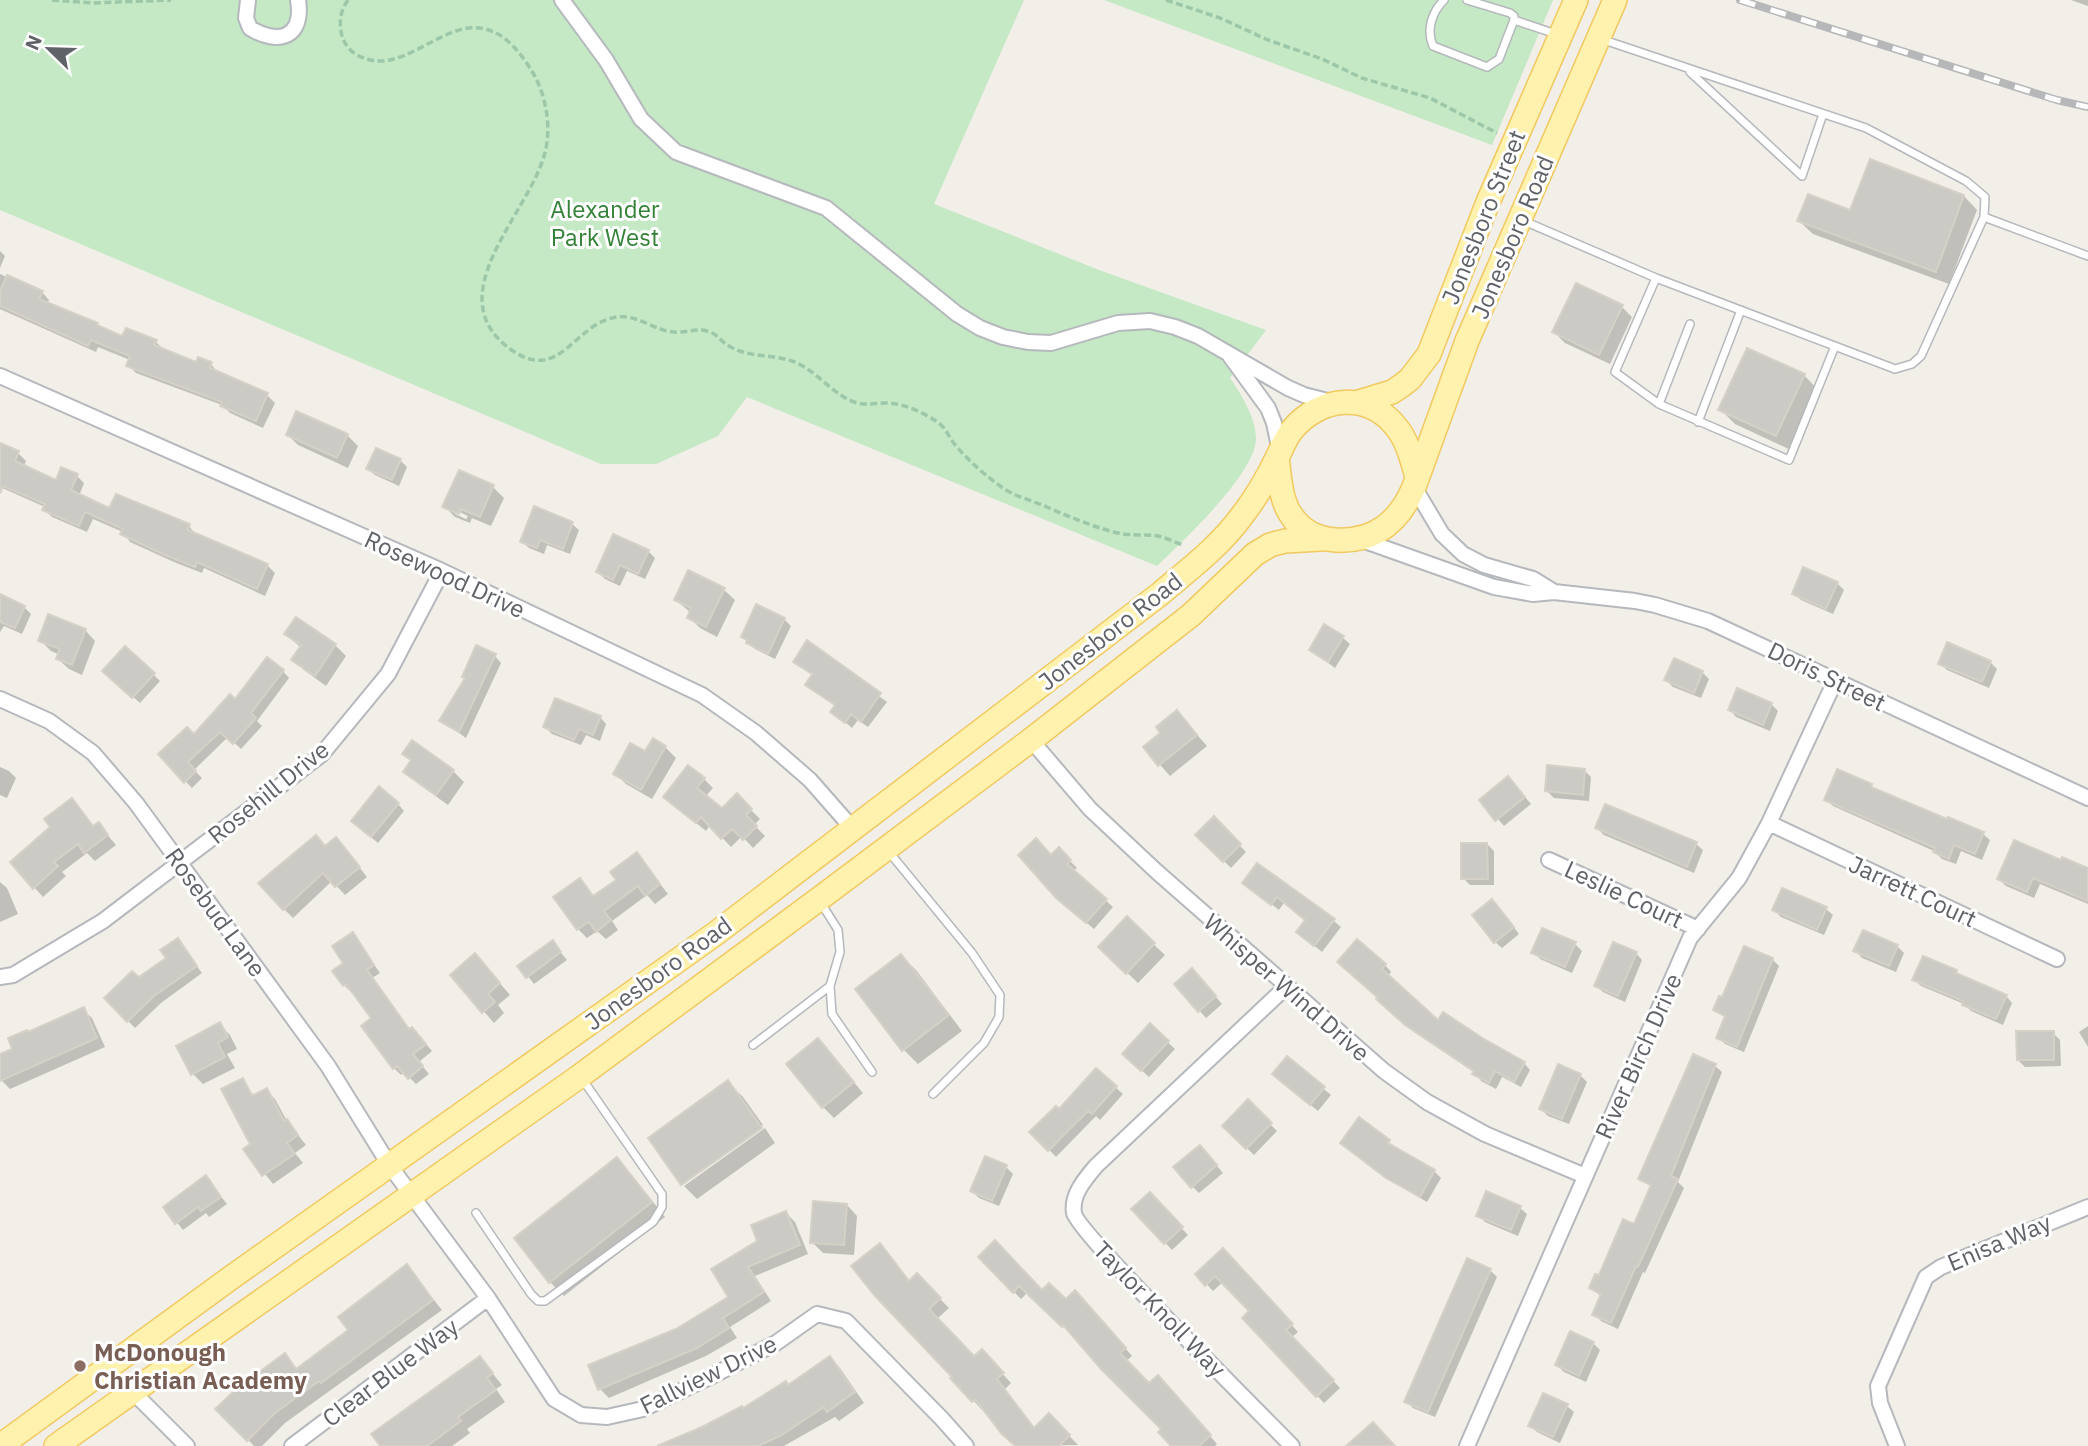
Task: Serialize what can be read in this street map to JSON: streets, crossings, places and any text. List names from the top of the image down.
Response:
{
  "streets": {
    "main road": ["Jonesboro Street", "Jonesboro Road"],
    "street": [
      "Rosewood Drive",
      "Doris Street",
      "Rosehill Drive",
      "Jarrett Court",
      "Leslie Court",
      "Rosebud Lane",
      "Whisper Wind Drive",
      "River Birch Drive",
      "Enisa Way",
      "Taylor Knoll Way",
      "Clear Blue Way",
      "Fallview Drive"
    ]
  },
  "crossings": [
    ["Jonesboro Street", "Jonesboro Road"],
    ["Jonesboro Street", "Doris Street"],
    ["Jonesboro Road", "Rosewood Drive"],
    ["Jonesboro Road", "Doris Street"],
    ["Jonesboro Road", "Rosebud Lane"],
    ["Jonesboro Road", "Whisper Wind Drive"],
    ["Jonesboro Road", "Fallview Drive"],
    ["Rosewood Drive", "Rosehill Drive"],
    ["Doris Street", "River Birch Drive"],
    ["Rosehill Drive", "Rosebud Lane"],
    ["Jarrett Court", "River Birch Drive"],
    ["Leslie Court", "River Birch Drive"],
    ["Rosebud Lane", "Fallview Drive"],
    ["Whisper Wind Drive", "River Birch Drive"],
    ["Whisper Wind Drive", "Taylor Knoll Way"],
    ["Clear Blue Way", "Fallview Drive"]
  ],
  "parks": ["Alexander Park West"],
  "places": ["McDonough Christian Academy"],
  "north": "top left"
}
